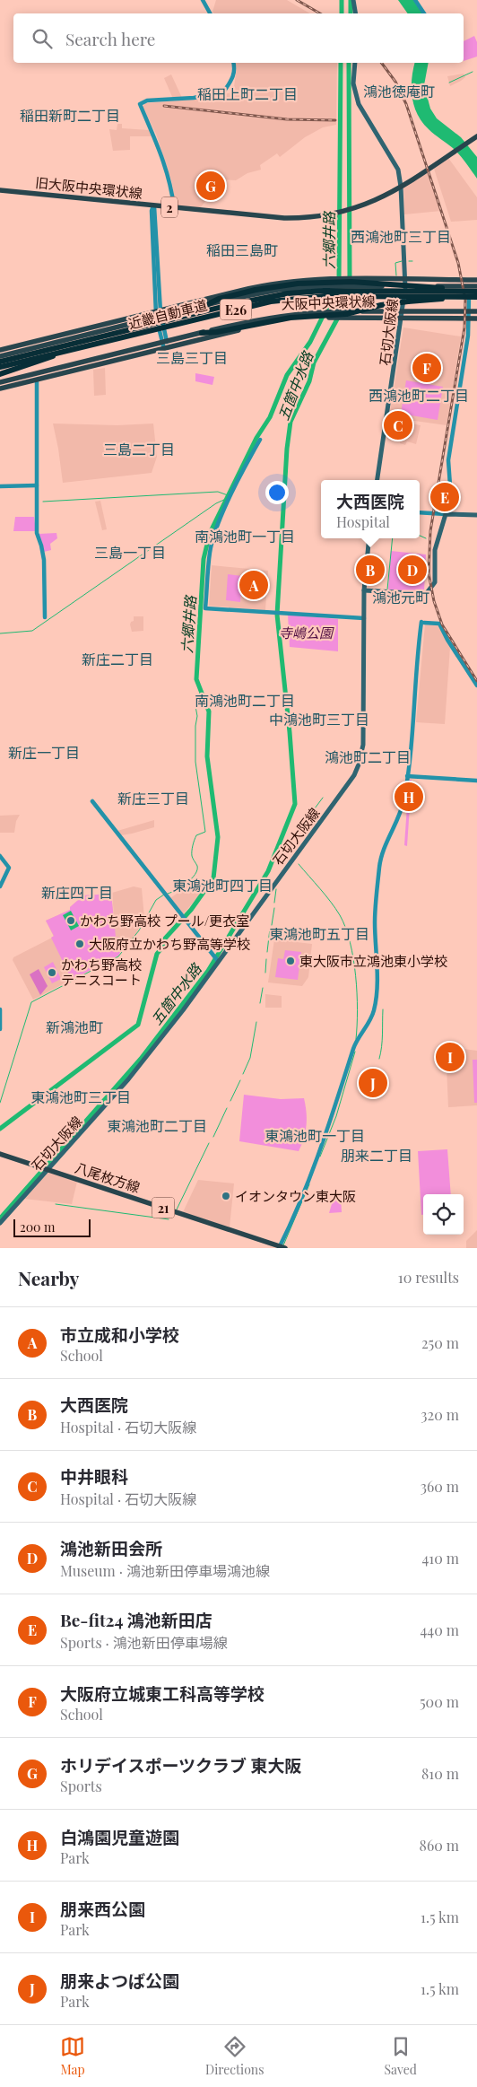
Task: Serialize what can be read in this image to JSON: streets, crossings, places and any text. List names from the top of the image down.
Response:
{
  "streets": {
    "highway": ["E26", "近畿自動車道"],
    "main road": [
      "旧大阪中央環状線",
      "2",
      "大阪中央環状線",
      "石切大阪線",
      "八尾枚方線",
      "21"
    ]
  },
  "crossings": [
    ["旧大阪中央環状線", "石切大阪線"],
    ["大阪中央環状線", "近畿自動車道"],
    ["大阪中央環状線", "石切大阪線"],
    ["石切大阪線", "八尾枚方線"]
  ],
  "districts": [
    "鴻池徳庵町",
    "稲田上町二丁目",
    "稲田新町二丁目",
    "西鴻池町三丁目",
    "稲田三島町",
    "三島三丁目",
    "西鴻池町二丁目",
    "三島二丁目",
    "南鴻池町一丁目",
    "三島一丁目",
    "鴻池元町",
    "新庄二丁目",
    "南鴻池町二丁目",
    "中鴻池町三丁目",
    "新庄一丁目",
    "鴻池町二丁目",
    "新庄三丁目",
    "東鴻池町四丁目",
    "新庄四丁目",
    "東鴻池町五丁目",
    "新鴻池町",
    "東鴻池町三丁目",
    "東鴻池町二丁目",
    "東鴻池町一丁目",
    "朋来二丁目"
  ],
  "water": ["六郷井路", "五箇中水路"],
  "parks": ["寺嶋公園"],
  "places": [
    "かわち野高校 プール/更衣室",
    "大阪府立かわち野高等学校",
    "東大阪市立鴻池東小学校",
    "かわち野高校 テニスコート",
    "イオンタウン東大阪"
  ],
  "scale_bar": "200 m",
  "page": {
    "search": "Search here",
    "pins": [
      "G",
      "F",
      "C",
      "E",
      "B",
      "D",
      "A",
      "H",
      "I",
      "J"
    ],
    "popup": ["大西医院", "Hospital"],
    "scale": "200 m",
    "heading": ["Nearby", "10 results"],
    "list": [
      {
        "mark": "A",
        "name": "市立成和小学校",
        "note": "School",
        "value": "250 m"
      },
      {
        "mark": "B",
        "name": "大西医院",
        "note": "Hospital · 石切大阪線",
        "value": "320 m"
      },
      {
        "mark": "C",
        "name": "中井眼科",
        "note": "Hospital · 石切大阪線",
        "value": "360 m"
      },
      {
        "mark": "D",
        "name": "鴻池新田会所",
        "note": "Museum · 鴻池新田停車場鴻池線",
        "value": "410 m"
      },
      {
        "mark": "E",
        "name": "Be-fit24 鴻池新田店",
        "note": "Sports · 鴻池新田停車場線",
        "value": "440 m"
      },
      {
        "mark": "F",
        "name": "大阪府立城東工科高等学校",
        "note": "School",
        "value": "500 m"
      },
      {
        "mark": "G",
        "name": "ホリデイスポーツクラブ 東大阪",
        "note": "Sports",
        "value": "810 m"
      },
      {
        "mark": "H",
        "name": "白鴻園児童遊園",
        "note": "Park",
        "value": "860 m"
      },
      {
        "mark": "I",
        "name": "朋来西公園",
        "note": "Park",
        "value": "1.5 km"
      },
      {
        "mark": "J",
        "name": "朋来よつば公園",
        "note": "Park",
        "value": "1.5 km"
      }
    ],
    "nav": ["Map", "Directions", "Saved"]
  }
}
